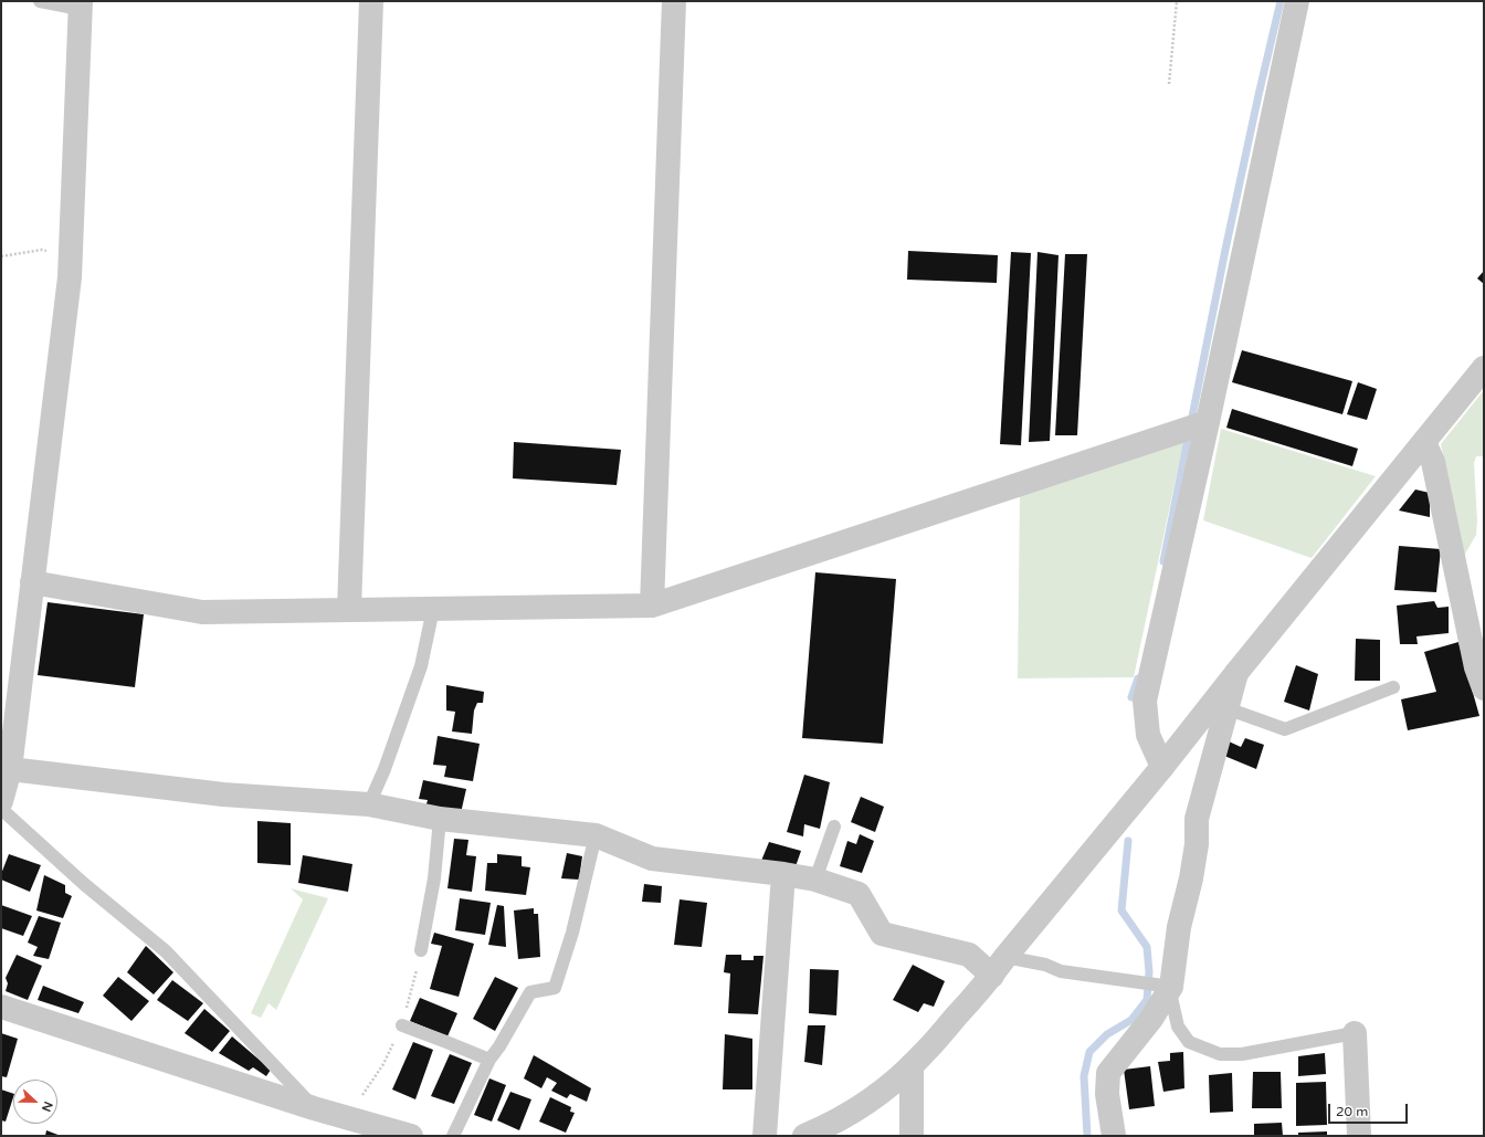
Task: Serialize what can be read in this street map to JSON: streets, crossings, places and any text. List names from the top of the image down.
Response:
{
  "scale_bar": "20 m",
  "north": "right"
}
